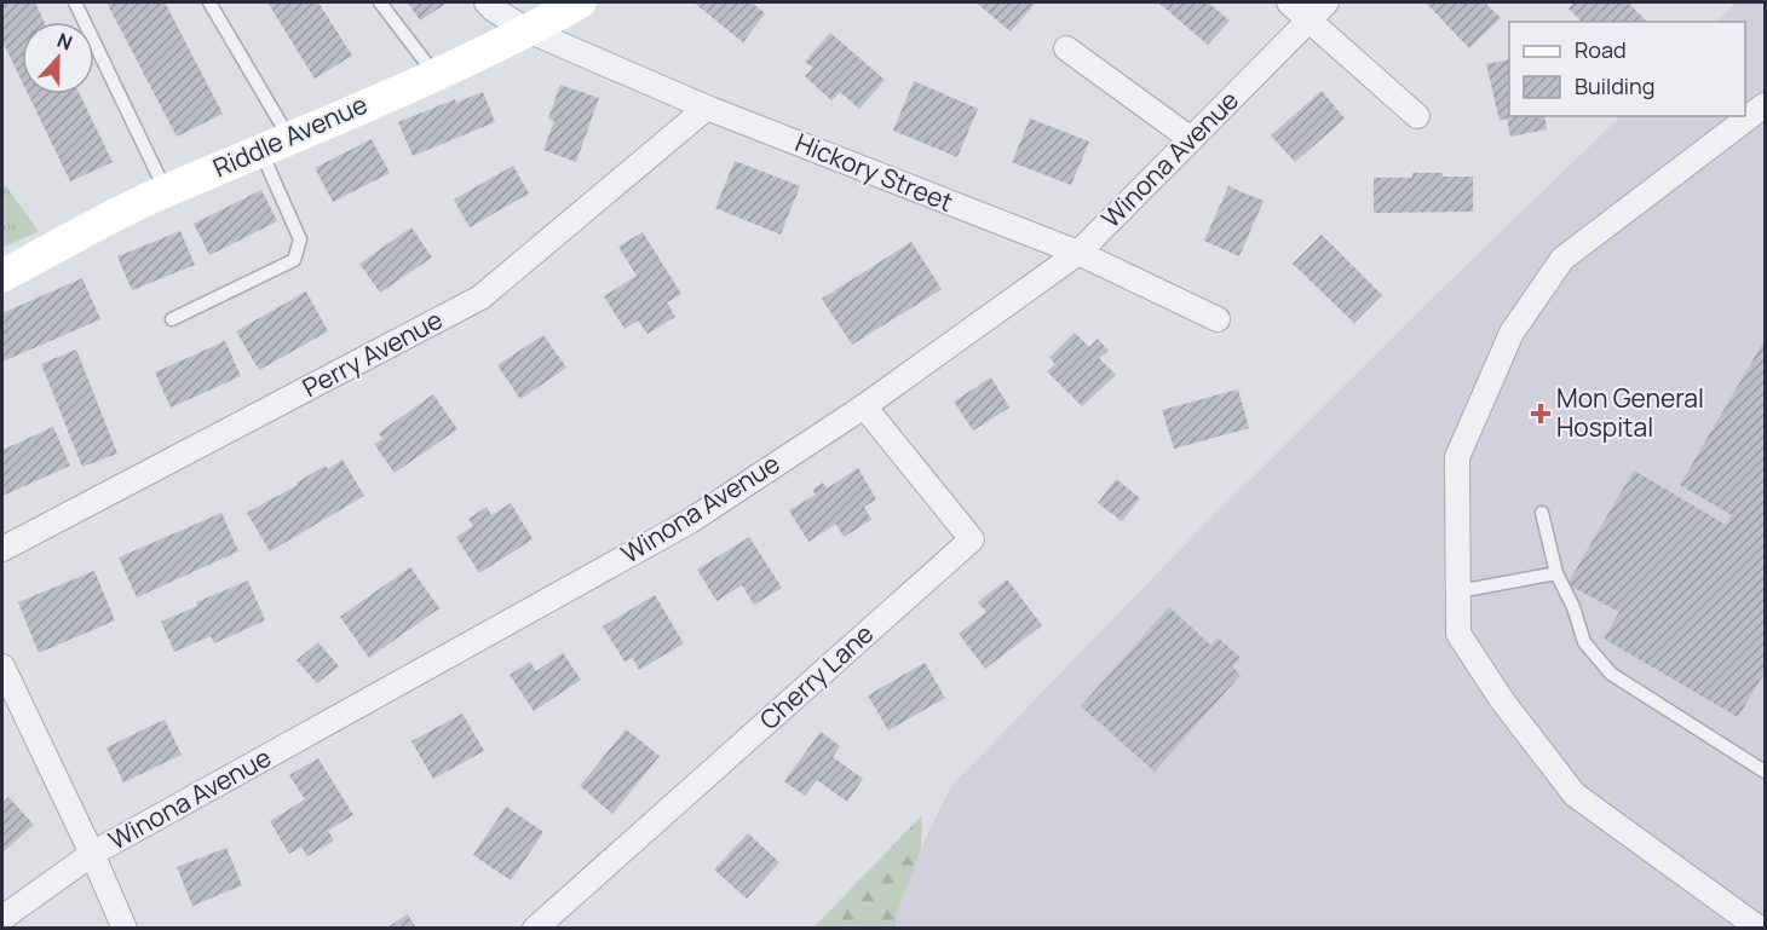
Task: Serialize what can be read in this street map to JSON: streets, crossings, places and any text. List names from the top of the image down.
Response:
{
  "streets": {
    "street": [
      "Riddle Avenue",
      "Winona Avenue",
      "Hickory Street",
      "Perry Avenue",
      "Cherry Lane"
    ]
  },
  "crossings": [
    ["Riddle Avenue", "Hickory Street"],
    ["Winona Avenue", "Hickory Street"],
    ["Winona Avenue", "Cherry Lane"],
    ["Hickory Street", "Perry Avenue"]
  ],
  "places": {
    "health": ["Mon General Hospital"]
  },
  "legend": ["Road", "Building"],
  "north": "top"
}
